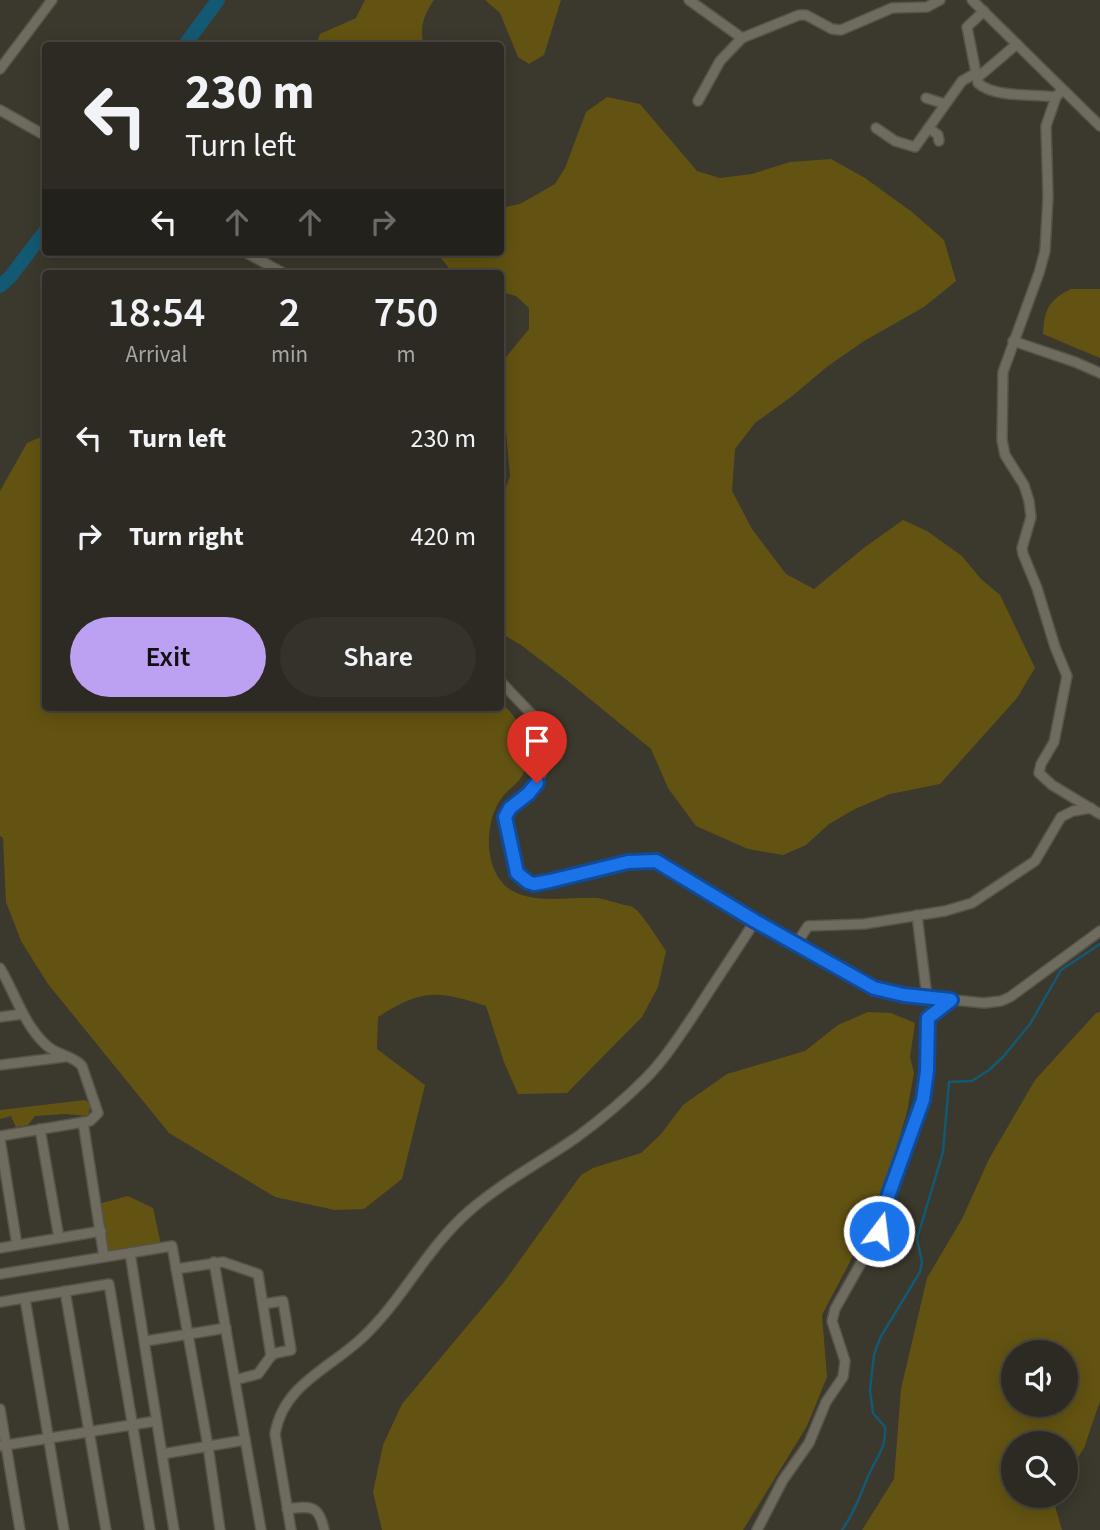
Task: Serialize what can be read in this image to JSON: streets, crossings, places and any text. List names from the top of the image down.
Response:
{
  "page": {
    "turn": ["230 m", "Turn left"],
    "eta": [
      "18:54",
      "Arrival",
      "2",
      "min",
      "750",
      "m"
    ],
    "list": [
      {
        "name": "Turn left",
        "value": "230 m"
      },
      {
        "name": "Turn right",
        "value": "420 m"
      }
    ],
    "buttons": ["Exit", "Share"]
  }
}
